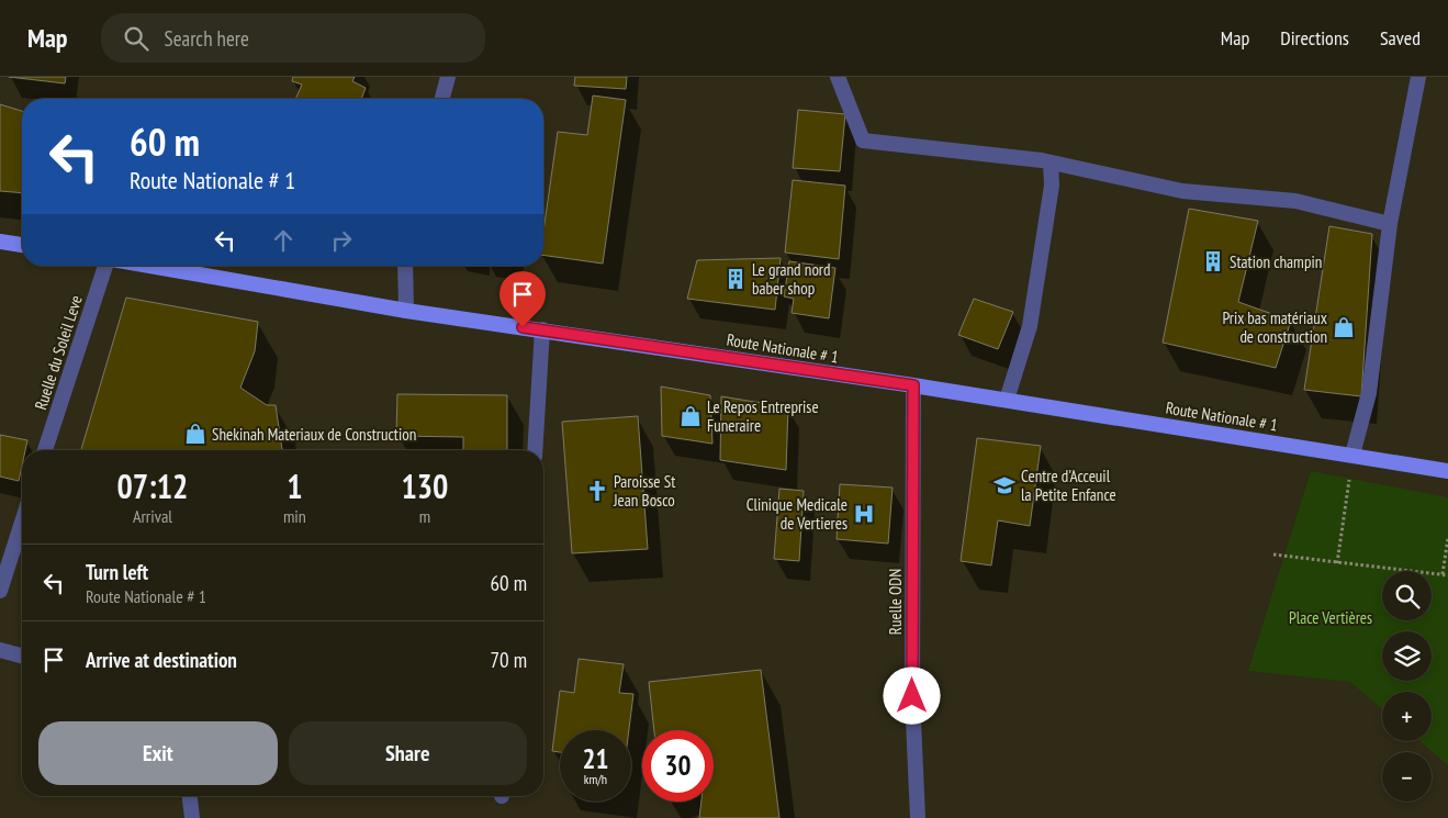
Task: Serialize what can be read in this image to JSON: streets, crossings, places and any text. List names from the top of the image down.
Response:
{
  "streets": {
    "main road": ["Route Nationale # 1"],
    "street": ["Ruelle du Soleil Leve", "Ruelle ODN"]
  },
  "crossings": [
    ["Route Nationale # 1", "Ruelle ODN"]
  ],
  "parks": ["Place Vertières"],
  "places": {
    "building": ["Station champin", "Le grand nord baber shop"],
    "shop": ["Prix bas matériaux de construction", "Le Repos Entreprise Funeraire", "Shekinah Materiaux de Construction"],
    "school or university": ["Centre d'Acceuil la Petite Enfance"],
    "church": ["Paroisse St Jean Bosco"],
    "hospital": ["Clinique Medicale de Vertieres"]
  },
  "page": {
    "header": "Map",
    "search": "Search here",
    "nav": ["Map", "Directions", "Saved"],
    "turn": ["60 m", "Route Nationale # 1"],
    "eta": [
      "07:12",
      "Arrival",
      "1",
      "min",
      "130",
      "m"
    ],
    "list": [
      {
        "name": "Turn left",
        "note": "Route Nationale # 1",
        "value": "60 m"
      },
      {
        "name": "Arrive at destination",
        "value": "70 m"
      }
    ],
    "map_buttons": ["+", "−"],
    "buttons": ["Exit", "Share"],
    "speed": "21 km/h",
    "limit": "30"
  }
}
